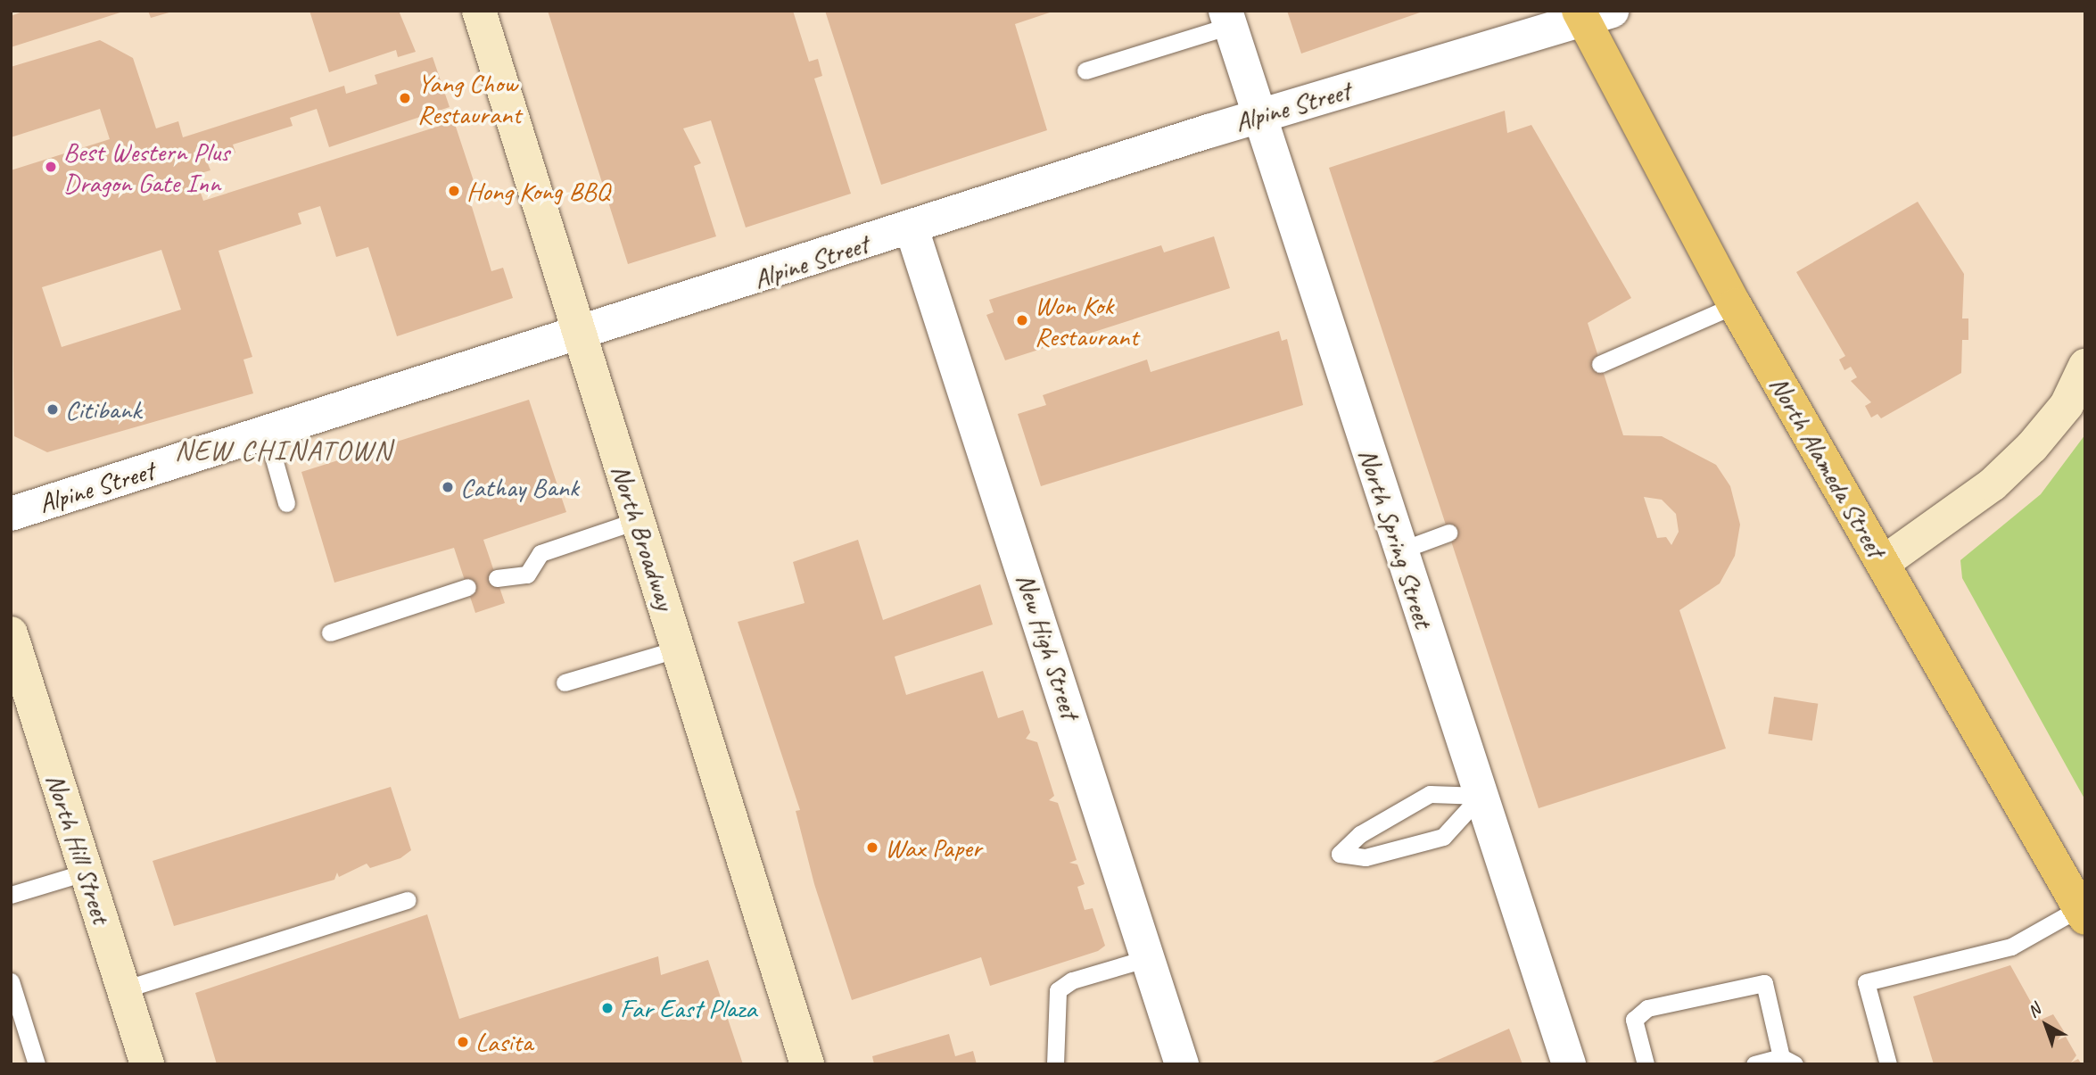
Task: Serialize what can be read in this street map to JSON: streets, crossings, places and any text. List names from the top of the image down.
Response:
{
  "streets": {
    "main road": ["North Alameda Street", "North Broadway", "North Hill Street"],
    "street": ["Alpine Street", "North Spring Street", "New High Street"]
  },
  "crossings": [
    ["Alpine Street", "North Alameda Street"],
    ["Alpine Street", "North Broadway"],
    ["Alpine Street", "North Spring Street"],
    ["Alpine Street", "New High Street"]
  ],
  "districts": ["NEW CHINATOWN"],
  "places": [
    "Yang Chow Restaurant",
    "Best Western Plus Dragon Gate Inn",
    "Hong Kong BBQ",
    "Won Kok Restaurant",
    "Citibank",
    "Cathay Bank",
    "Wax Paper",
    "Far East Plaza",
    "Lasita"
  ],
  "north": "top left"
}
